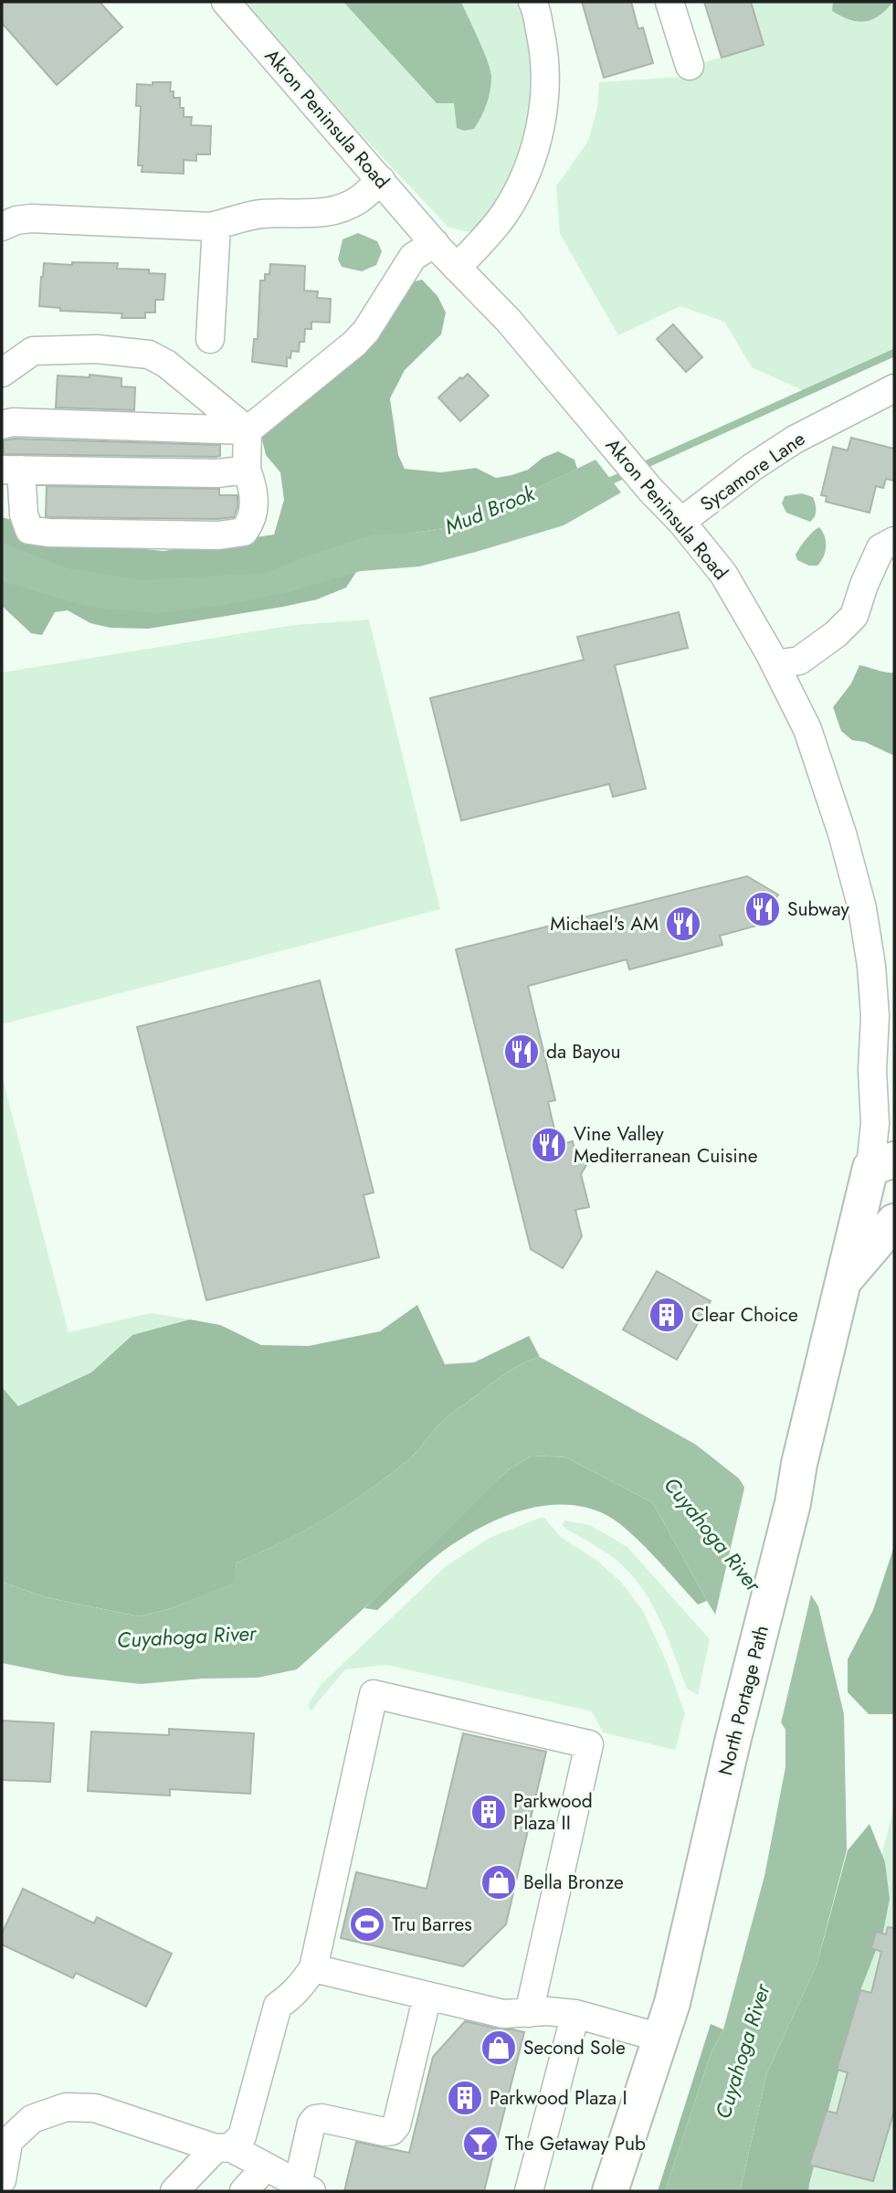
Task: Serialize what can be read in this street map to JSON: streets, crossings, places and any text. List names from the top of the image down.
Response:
{
  "streets": {
    "main road": ["North Portage Path"],
    "street": ["Akron Peninsula Road", "Sycamore Lane"]
  },
  "crossings": [
    ["Akron Peninsula Road", "Sycamore Lane"],
    ["Akron Peninsula Road", "North Portage Path"]
  ],
  "water": ["Mud Brook", "Cuyahoga River"],
  "places": {
    "restaurant": [
      "Subway",
      "Michael's AM",
      "da Bayou",
      "Vine Valley Mediterranean Cuisine"
    ],
    "building": ["Clear Choice", "Parkwood Plaza II", "Parkwood Plaza I"],
    "shop": ["Bella Bronze", "Second Sole"],
    "sports": ["Tru Barres"],
    "bar": ["The Getaway Pub"]
  }
}
